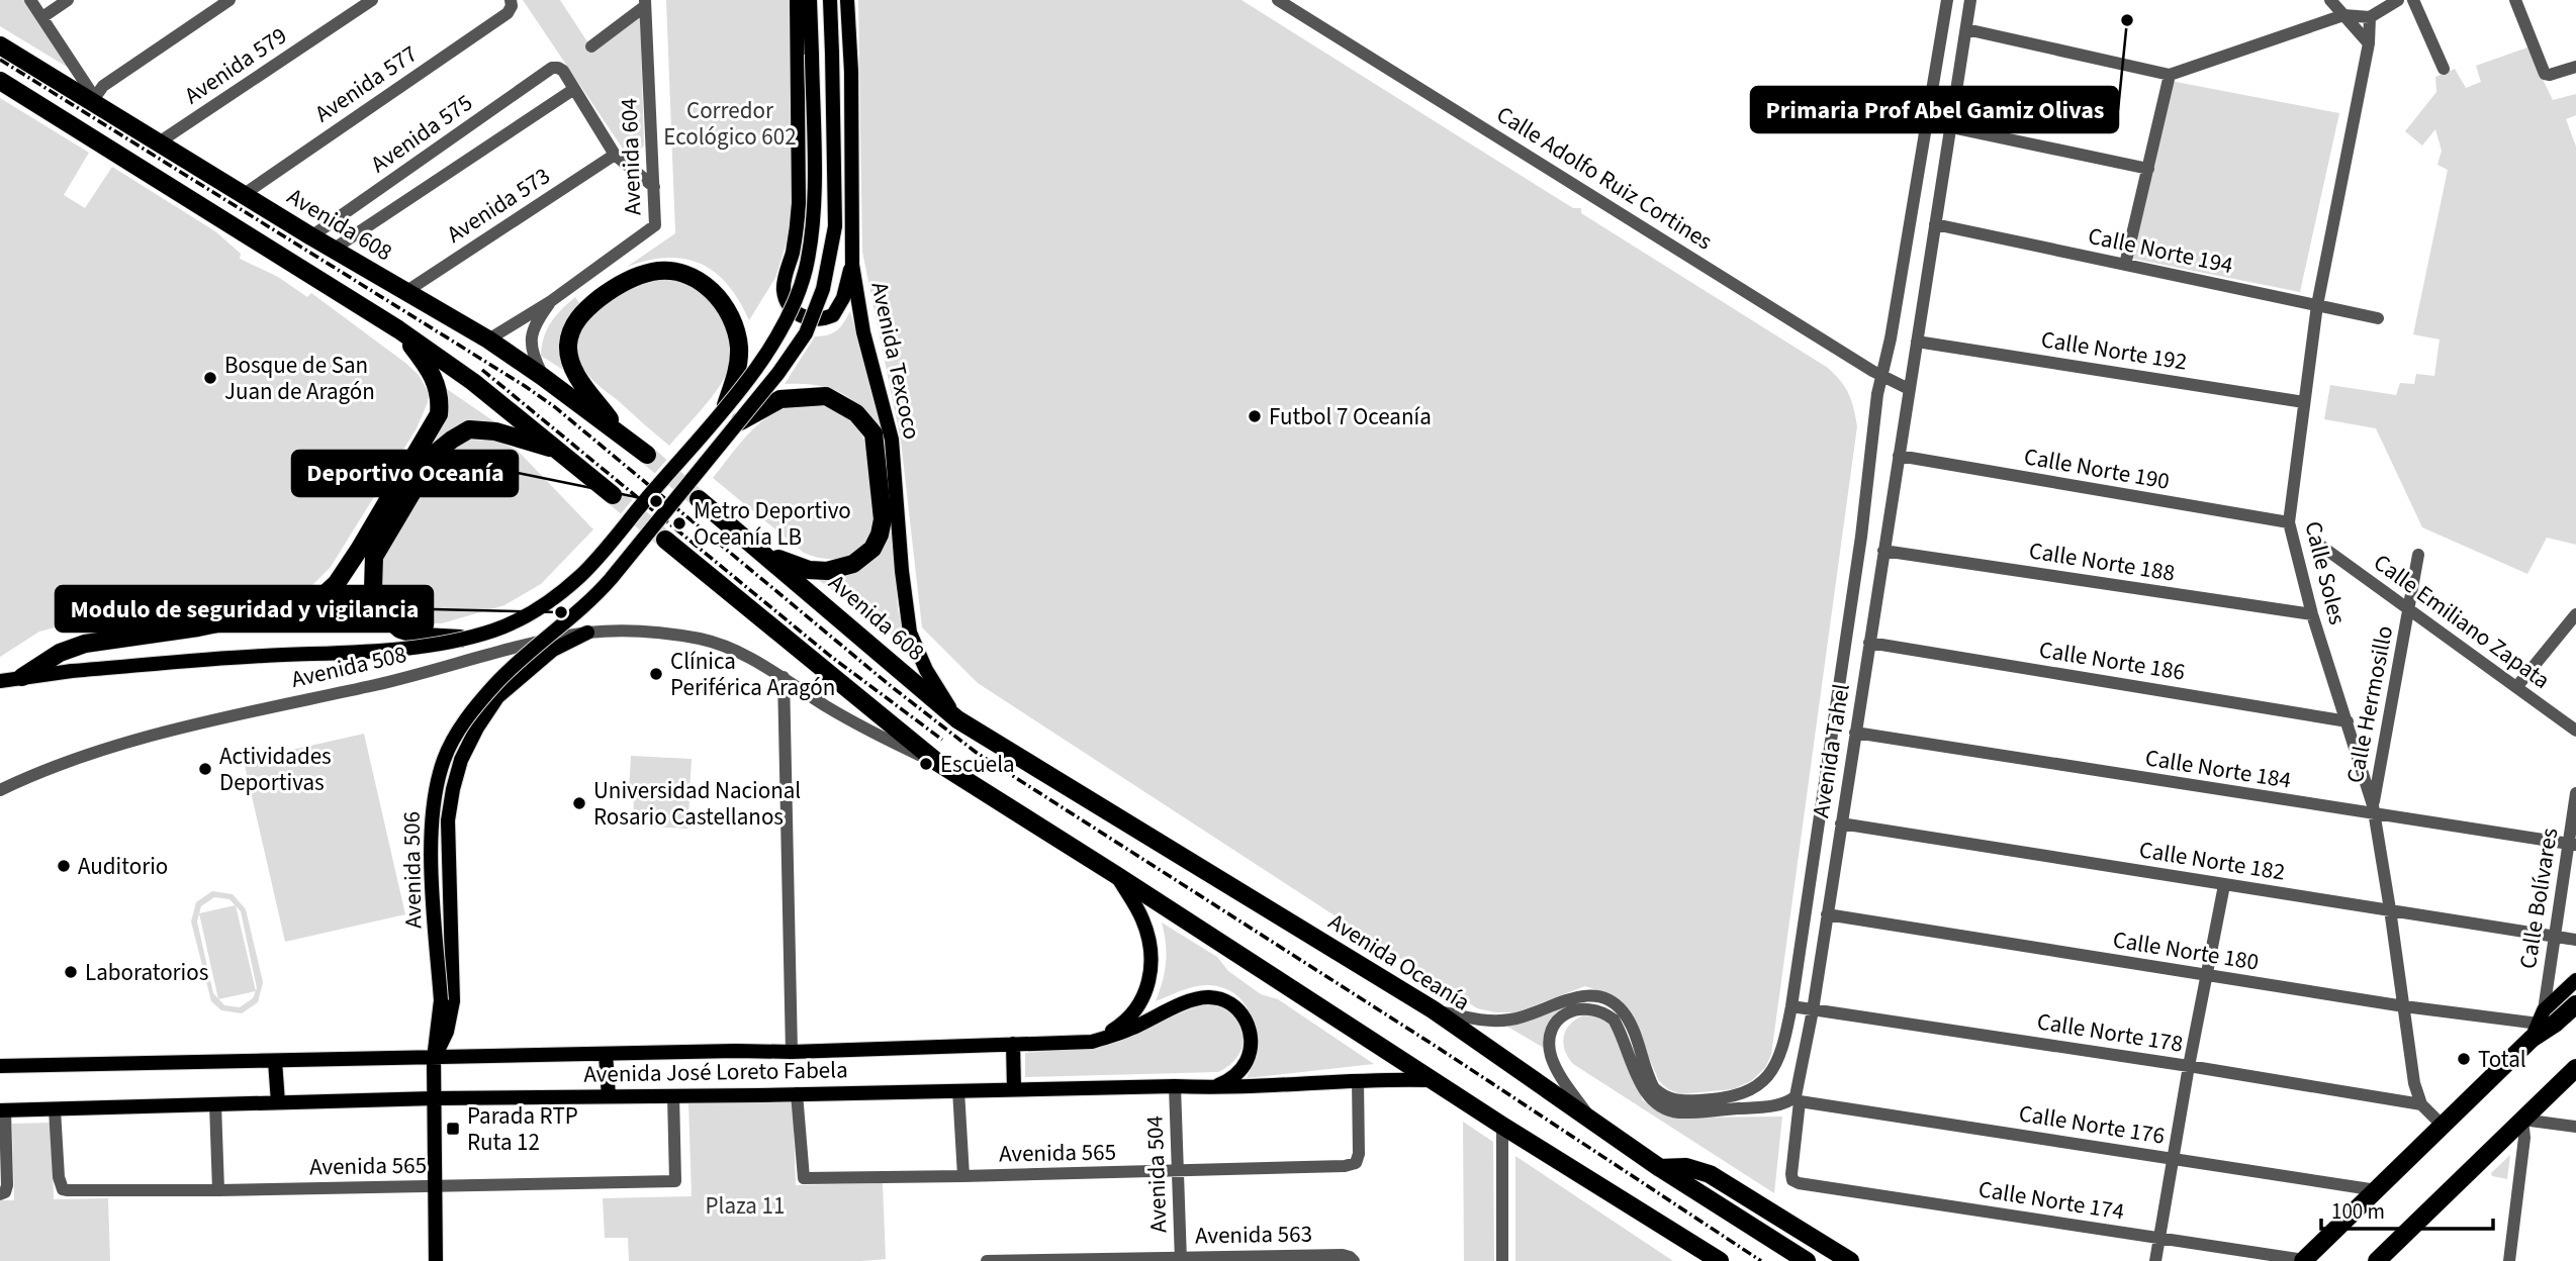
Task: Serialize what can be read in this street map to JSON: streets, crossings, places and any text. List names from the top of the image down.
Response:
{
  "streets": {
    "highway": ["Avenida 608", "Avenida Oceanía"],
    "main road": [
      "Avenida Texcoco",
      "Avenida 508",
      "Avenida 506",
      "Avenida José Loreto Fabela"
    ],
    "street": [
      "Avenida 579",
      "Avenida 577",
      "Avenida 575",
      "Avenida 604",
      "Calle Adolfo Ruiz Cortines",
      "Avenida 573",
      "Calle Norte 194",
      "Calle Norte 192",
      "Calle Norte 190",
      "Calle Norte 188",
      "Calle Soles",
      "Calle Emiliano Zapata",
      "Calle Norte 186",
      "Calle Hermosillo",
      "Avenida Tahel",
      "Calle Norte 184",
      "Calle Norte 182",
      "Calle Bolívares",
      "Calle Norte 180",
      "Calle Norte 178",
      "Calle Norte 176",
      "Avenida 565",
      "Avenida 504",
      "Calle Norte 174",
      "Avenida 563"
    ]
  },
  "crossings": [
    ["Avenida 579", "Avenida 608"],
    ["Avenida 577", "Avenida 608"],
    ["Avenida 575", "Avenida 608"],
    ["Avenida 604", "Avenida 608"],
    ["Calle Adolfo Ruiz Cortines", "Avenida Tahel"],
    ["Avenida 573", "Avenida 608"],
    ["Avenida 608", "Avenida Texcoco"],
    ["Avenida 608", "Avenida Oceanía"],
    ["Calle Norte 194", "Calle Soles"],
    ["Calle Norte 194", "Avenida Tahel"],
    ["Calle Norte 192", "Calle Soles"],
    ["Calle Norte 192", "Avenida Tahel"],
    ["Avenida Texcoco", "Avenida Oceanía"],
    ["Calle Norte 190", "Calle Soles"],
    ["Calle Norte 190", "Avenida Tahel"],
    ["Calle Norte 188", "Calle Soles"],
    ["Calle Norte 188", "Avenida Tahel"],
    ["Calle Soles", "Calle Norte 186"],
    ["Calle Soles", "Calle Hermosillo"],
    ["Calle Soles", "Calle Norte 184"],
    ["Calle Soles", "Calle Norte 182"],
    ["Calle Soles", "Calle Norte 180"],
    ["Calle Soles", "Calle Norte 178"],
    ["Calle Emiliano Zapata", "Calle Hermosillo"],
    ["Calle Norte 186", "Avenida Tahel"],
    ["Calle Hermosillo", "Calle Norte 184"],
    ["Avenida Tahel", "Calle Norte 184"],
    ["Avenida Tahel", "Calle Norte 182"],
    ["Avenida Tahel", "Calle Norte 180"],
    ["Avenida Tahel", "Avenida Oceanía"],
    ["Avenida Tahel", "Calle Norte 178"],
    ["Avenida Tahel", "Calle Norte 176"],
    ["Avenida Tahel", "Calle Norte 174"],
    ["Calle Norte 184", "Calle Bolívares"],
    ["Calle Norte 182", "Calle Bolívares"],
    ["Avenida 506", "Avenida José Loreto Fabela"],
    ["Avenida 506", "Avenida 565"],
    ["Calle Bolívares", "Calle Norte 180"],
    ["Avenida José Loreto Fabela", "Avenida 565"],
    ["Avenida José Loreto Fabela", "Avenida 504"],
    ["Avenida 565", "Avenida 504"],
    ["Avenida 504", "Avenida 563"]
  ],
  "parks": ["Corredor Ecológico 602", "Plaza 11"],
  "places": {
    "other": [
      "Primaria Prof Abel Gamiz Olivas",
      "Bosque de San Juan de Aragón",
      "Futbol 7 Oceanía",
      "Deportivo Oceanía",
      "Metro Deportivo Oceanía LB",
      "Modulo de seguridad y vigilancia",
      "Clínica Periférica Aragón",
      "Escuela",
      "Actividades Deportivas",
      "Universidad Nacional Rosario Castellanos",
      "Auditorio",
      "Laboratorios",
      "Total"
    ],
    "transit": ["Parada RTP Ruta 12"]
  },
  "scale_bar": "100 m"
}
